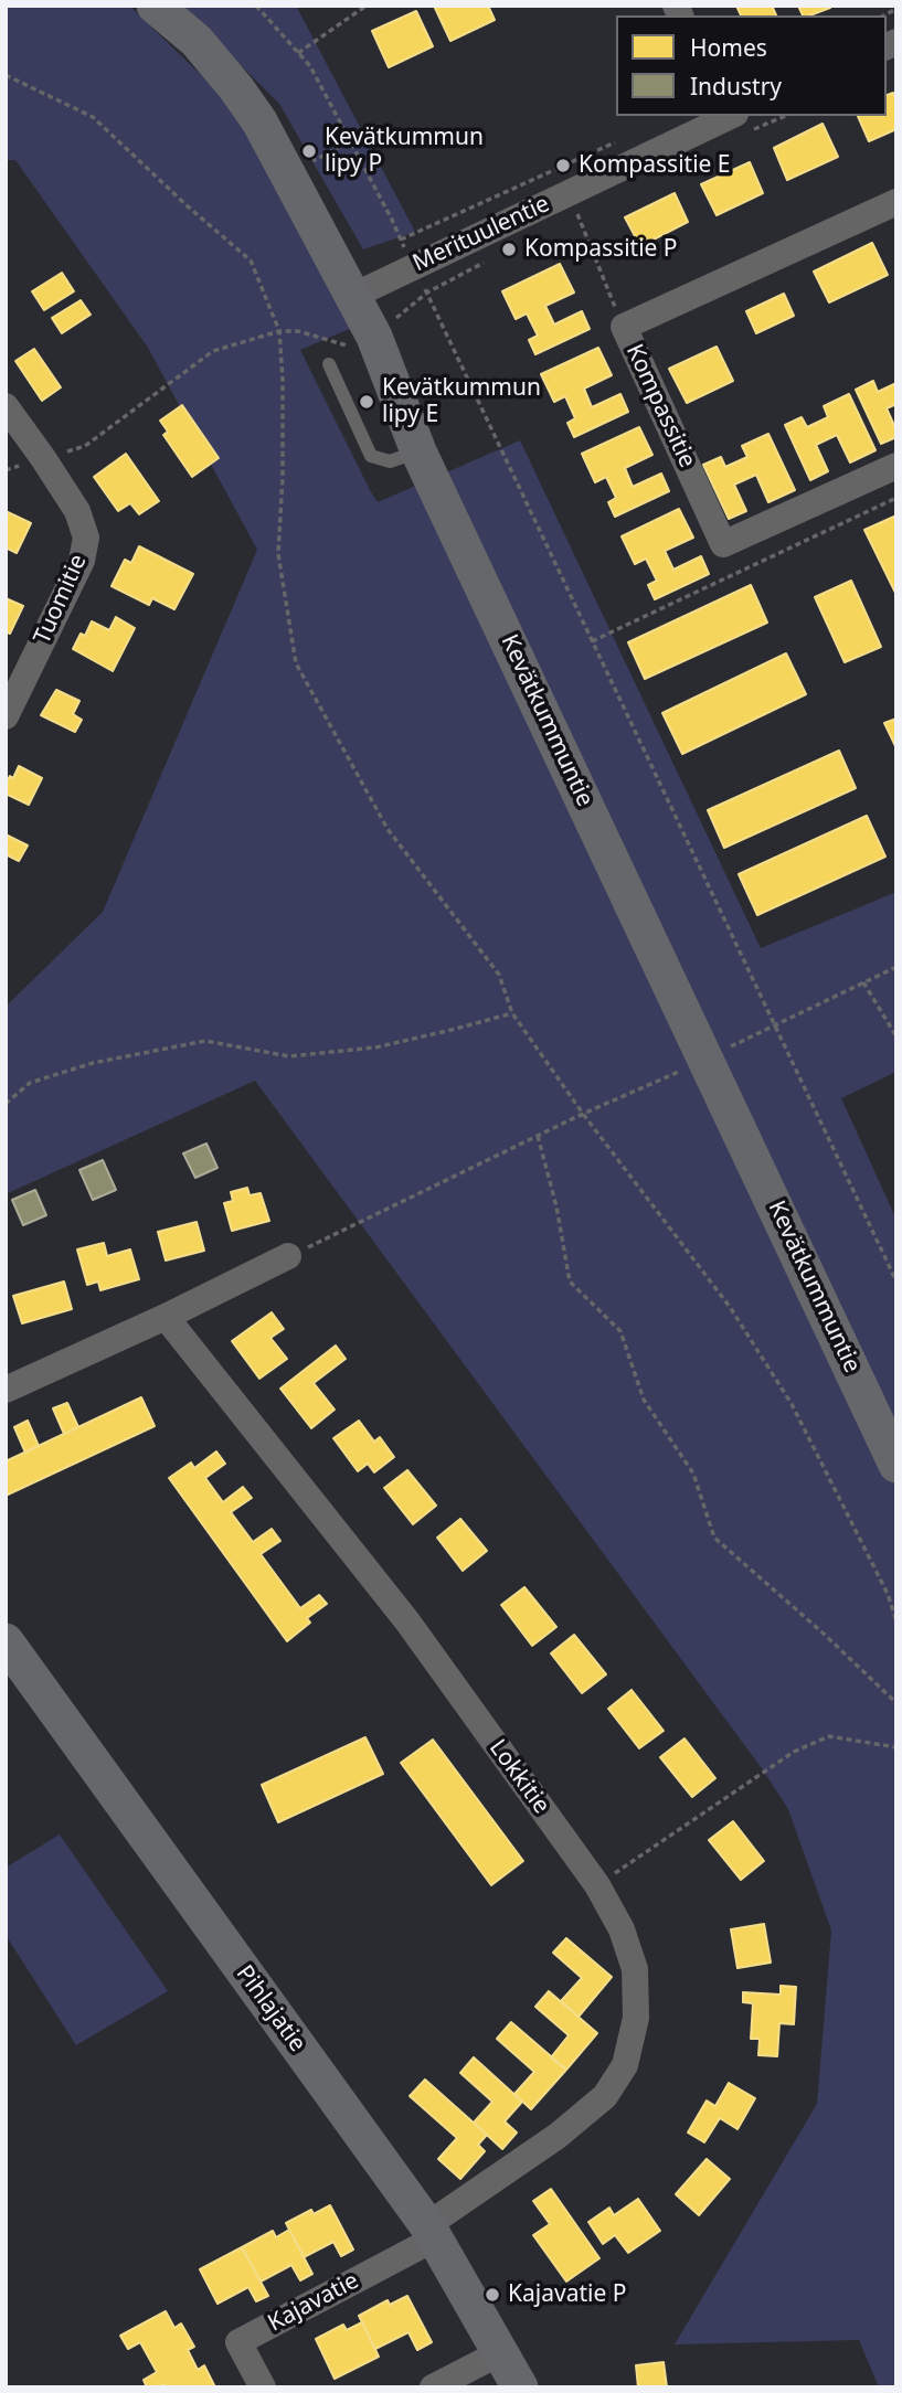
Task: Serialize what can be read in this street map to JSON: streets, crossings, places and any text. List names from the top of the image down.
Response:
{
  "streets": {
    "street": [
      "Merituulentie",
      "Kompassitie",
      "Tuomitie",
      "Kevätkummuntie",
      "Lokkitie",
      "Pihlajatie",
      "Kajavatie"
    ]
  },
  "crossings": [
    ["Merituulentie", "Kevätkummuntie"],
    ["Lokkitie", "Pihlajatie"],
    ["Lokkitie", "Kajavatie"],
    ["Pihlajatie", "Kajavatie"]
  ],
  "places": [
    "Kevätkummun lipy P",
    "Kompassitie E",
    "Kompassitie P",
    "Kevätkummun lipy E",
    "Kajavatie P"
  ],
  "legend": ["Homes", "Industry"]
}
